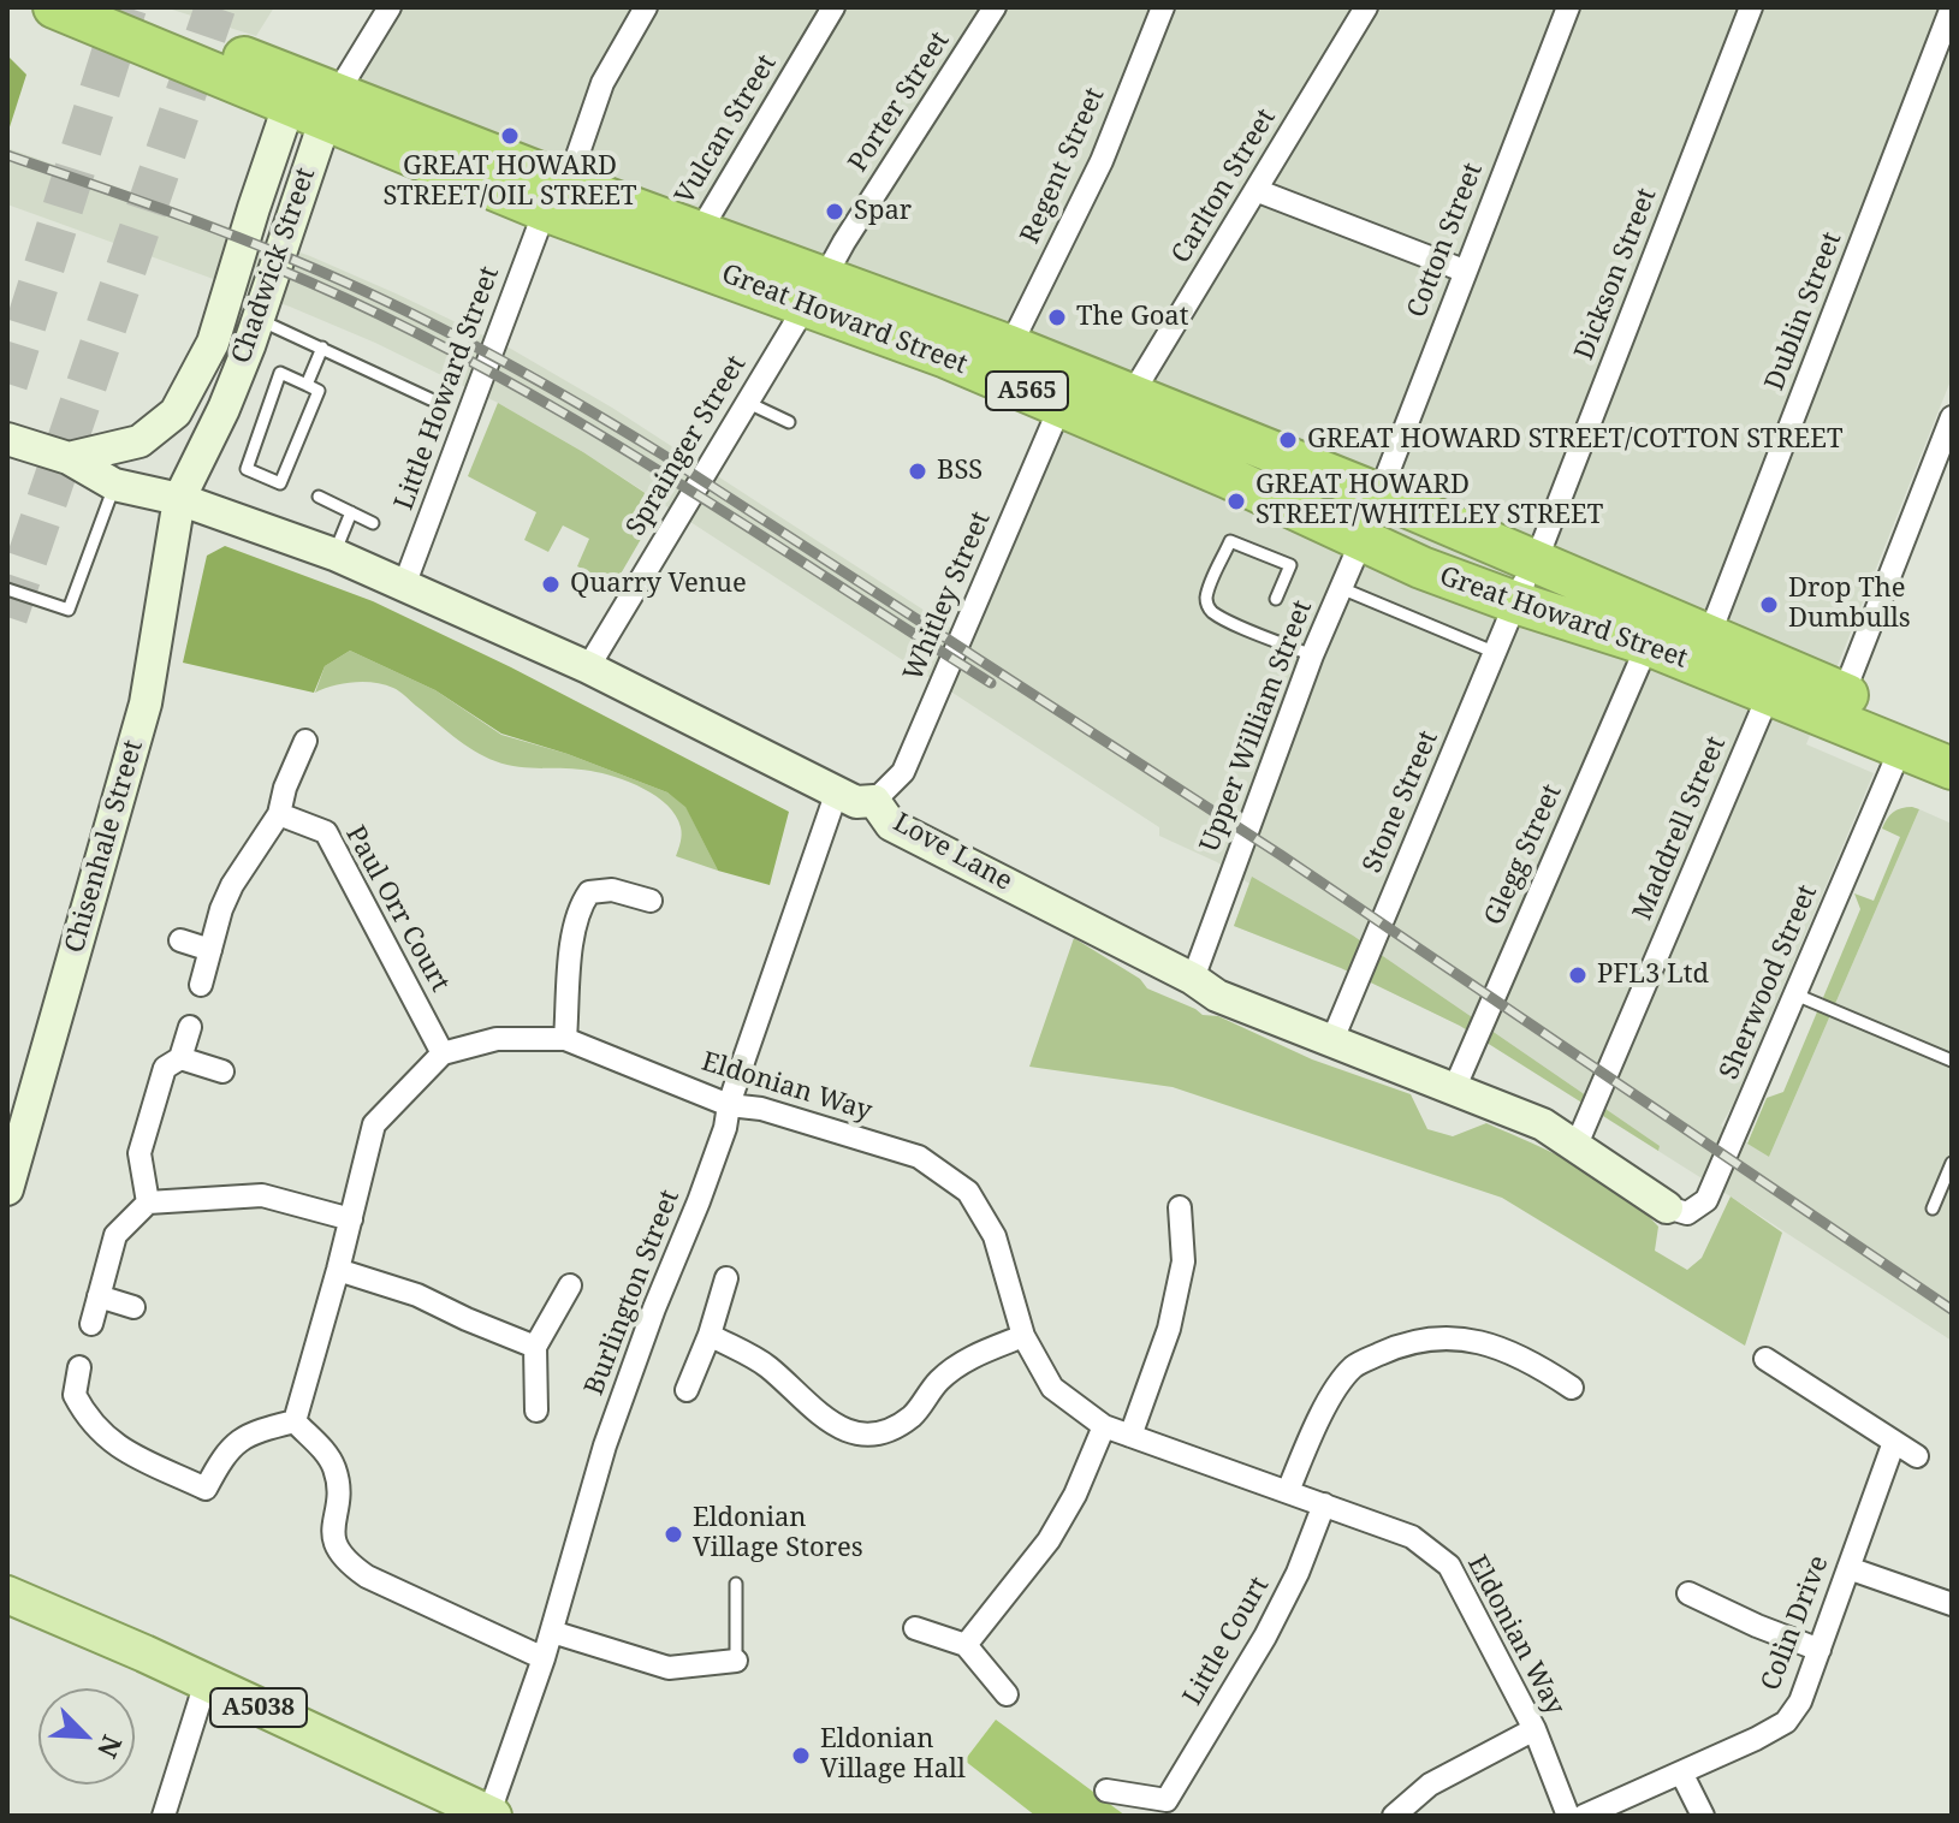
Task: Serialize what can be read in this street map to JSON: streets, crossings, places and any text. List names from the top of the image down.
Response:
{
  "streets": {
    "highway": ["Great Howard Street", "A565"],
    "main road": ["A5038"],
    "street": [
      "Porter Street",
      "Vulcan Street",
      "Regent Street",
      "Carlton Street",
      "Cotton Street",
      "Chadwick Street",
      "Dickson Street",
      "Dublin Street",
      "Little Howard Street",
      "Sprainger Street",
      "Whitley Street",
      "Upper William Street",
      "Stone Street",
      "Maddrell Street",
      "Chisenhale Street",
      "Love Lane",
      "Glegg Street",
      "Paul Orr Court",
      "Sherwood Street",
      "Eldonian Way",
      "Burlington Street",
      "Colin Drive",
      "Little Court"
    ]
  },
  "crossings": [
    ["Porter Street", "Great Howard Street"],
    ["Porter Street", "Sprainger Street"],
    ["Vulcan Street", "Great Howard Street"],
    ["Regent Street", "Great Howard Street"],
    ["Carlton Street", "Great Howard Street"],
    ["Cotton Street", "Great Howard Street"],
    ["Cotton Street", "Upper William Street"],
    ["Chadwick Street", "Great Howard Street"],
    ["Chadwick Street", "Chisenhale Street"],
    ["Chadwick Street", "Love Lane"],
    ["Dickson Street", "Great Howard Street"],
    ["Dickson Street", "Stone Street"],
    ["Dublin Street", "Great Howard Street"],
    ["Great Howard Street", "Little Howard Street"],
    ["Great Howard Street", "Sprainger Street"],
    ["Great Howard Street", "Whitley Street"],
    ["Great Howard Street", "Upper William Street"],
    ["Great Howard Street", "Stone Street"],
    ["Great Howard Street", "Maddrell Street"],
    ["Great Howard Street", "Glegg Street"],
    ["Great Howard Street", "Sherwood Street"],
    ["Little Howard Street", "Love Lane"],
    ["Sprainger Street", "Love Lane"],
    ["Whitley Street", "Love Lane"],
    ["Upper William Street", "Love Lane"],
    ["Stone Street", "Love Lane"],
    ["Maddrell Street", "Love Lane"],
    ["Chisenhale Street", "Love Lane"],
    ["Love Lane", "Glegg Street"],
    ["Love Lane", "Sherwood Street"],
    ["Love Lane", "Burlington Street"],
    ["Paul Orr Court", "Eldonian Way"],
    ["Eldonian Way", "Burlington Street"],
    ["Eldonian Way", "Little Court"],
    ["Burlington Street", "A5038"]
  ],
  "places": [
    "GREAT HOWARD STREET/OIL STREET",
    "Spar",
    "The Goat",
    "GREAT HOWARD STREET/COTTON STREET",
    "BSS",
    "GREAT HOWARD STREET/WHITELEY STREET",
    "Quarry Venue",
    "Drop The Dumbulls",
    "PFL3 Ltd",
    "Eldonian Village Stores",
    "Eldonian Village Hall"
  ],
  "north": "bottom right"
}
